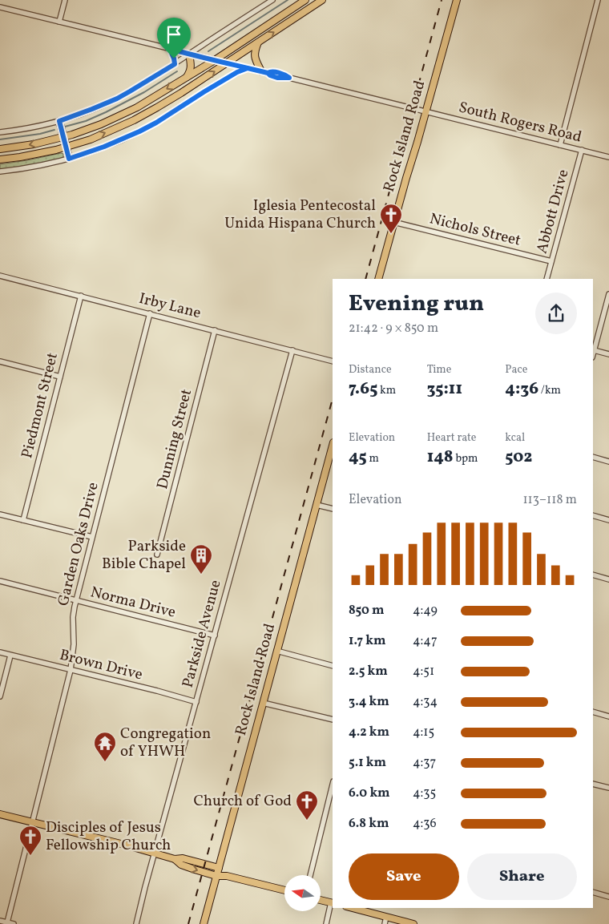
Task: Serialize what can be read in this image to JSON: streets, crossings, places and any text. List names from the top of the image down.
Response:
{
  "streets": {
    "main road": ["Rock Island Road"],
    "street": [
      "South Rogers Road",
      "Abbott Drive",
      "Nichols Street",
      "Irby Lane",
      "Piedmont Street",
      "Dunning Street",
      "Garden Oaks Drive",
      "Norma Drive",
      "Parkside Avenue",
      "Brown Drive"
    ]
  },
  "crossings": [
    ["South Rogers Road", "Rock Island Road"],
    ["South Rogers Road", "Abbott Drive"],
    ["Rock Island Road", "Nichols Street"],
    ["Abbott Drive", "Nichols Street"],
    ["Irby Lane", "Piedmont Street"],
    ["Irby Lane", "Dunning Street"],
    ["Irby Lane", "Garden Oaks Drive"],
    ["Irby Lane", "Parkside Avenue"],
    ["Garden Oaks Drive", "Norma Drive"],
    ["Garden Oaks Drive", "Brown Drive"],
    ["Norma Drive", "Parkside Avenue"],
    ["Parkside Avenue", "Brown Drive"]
  ],
  "places": {
    "church": ["Iglesia Pentecostal Unida Hispana Church", "Church of God", "Disciples of Jesus Fellowship Church"],
    "building": ["Parkside Bible Chapel"],
    "temple": ["Congregation of YHWH"]
  },
  "north": "left",
  "page": {
    "heading": ["Evening run", "21:42 · 9 × 850 m"],
    "stats": [
      ["Distance", "7.65 km"],
      ["Time", "35:11"],
      ["Pace", "4:36 /km"],
      ["Elevation", "45 m"],
      ["Heart rate", "148 bpm"],
      ["kcal", "502"]
    ],
    "chart": ["Elevation", "113–118 m"],
    "list": [
      {
        "name": "850 m",
        "note": "4:49"
      },
      {
        "name": "1.7 km",
        "note": "4:47"
      },
      {
        "name": "2.5 km",
        "note": "4:51"
      },
      {
        "name": "3.4 km",
        "note": "4:34"
      },
      {
        "name": "4.2 km",
        "note": "4:15"
      },
      {
        "name": "5.1 km",
        "note": "4:37"
      },
      {
        "name": "6.0 km",
        "note": "4:35"
      },
      {
        "name": "6.8 km",
        "note": "4:36"
      }
    ],
    "buttons": ["Save", "Share"]
  }
}
